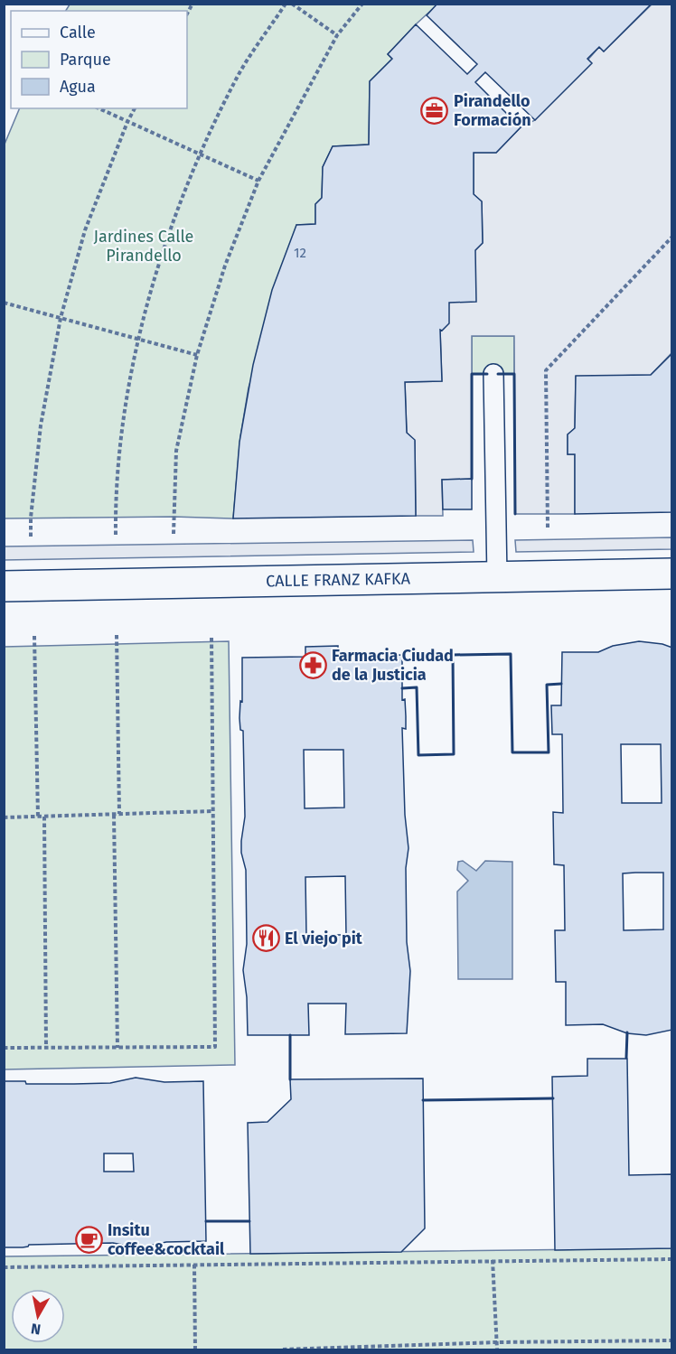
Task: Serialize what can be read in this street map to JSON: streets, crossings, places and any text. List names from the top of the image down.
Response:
{
  "streets": {
    "street": ["CALLE FRANZ KAFKA"]
  },
  "parks": ["Jardines Calle Pirandello"],
  "places": {
    "office": ["Pirandello Formación"],
    "pharmacy": ["Farmacia Ciudad de la Justicia"],
    "restaurant": ["El viejo pit"],
    "cafe": ["Insitu coffee&cocktail"]
  },
  "house_numbers": ["12"],
  "legend": ["Calle", "Parque", "Agua"],
  "north": "bottom"
}
